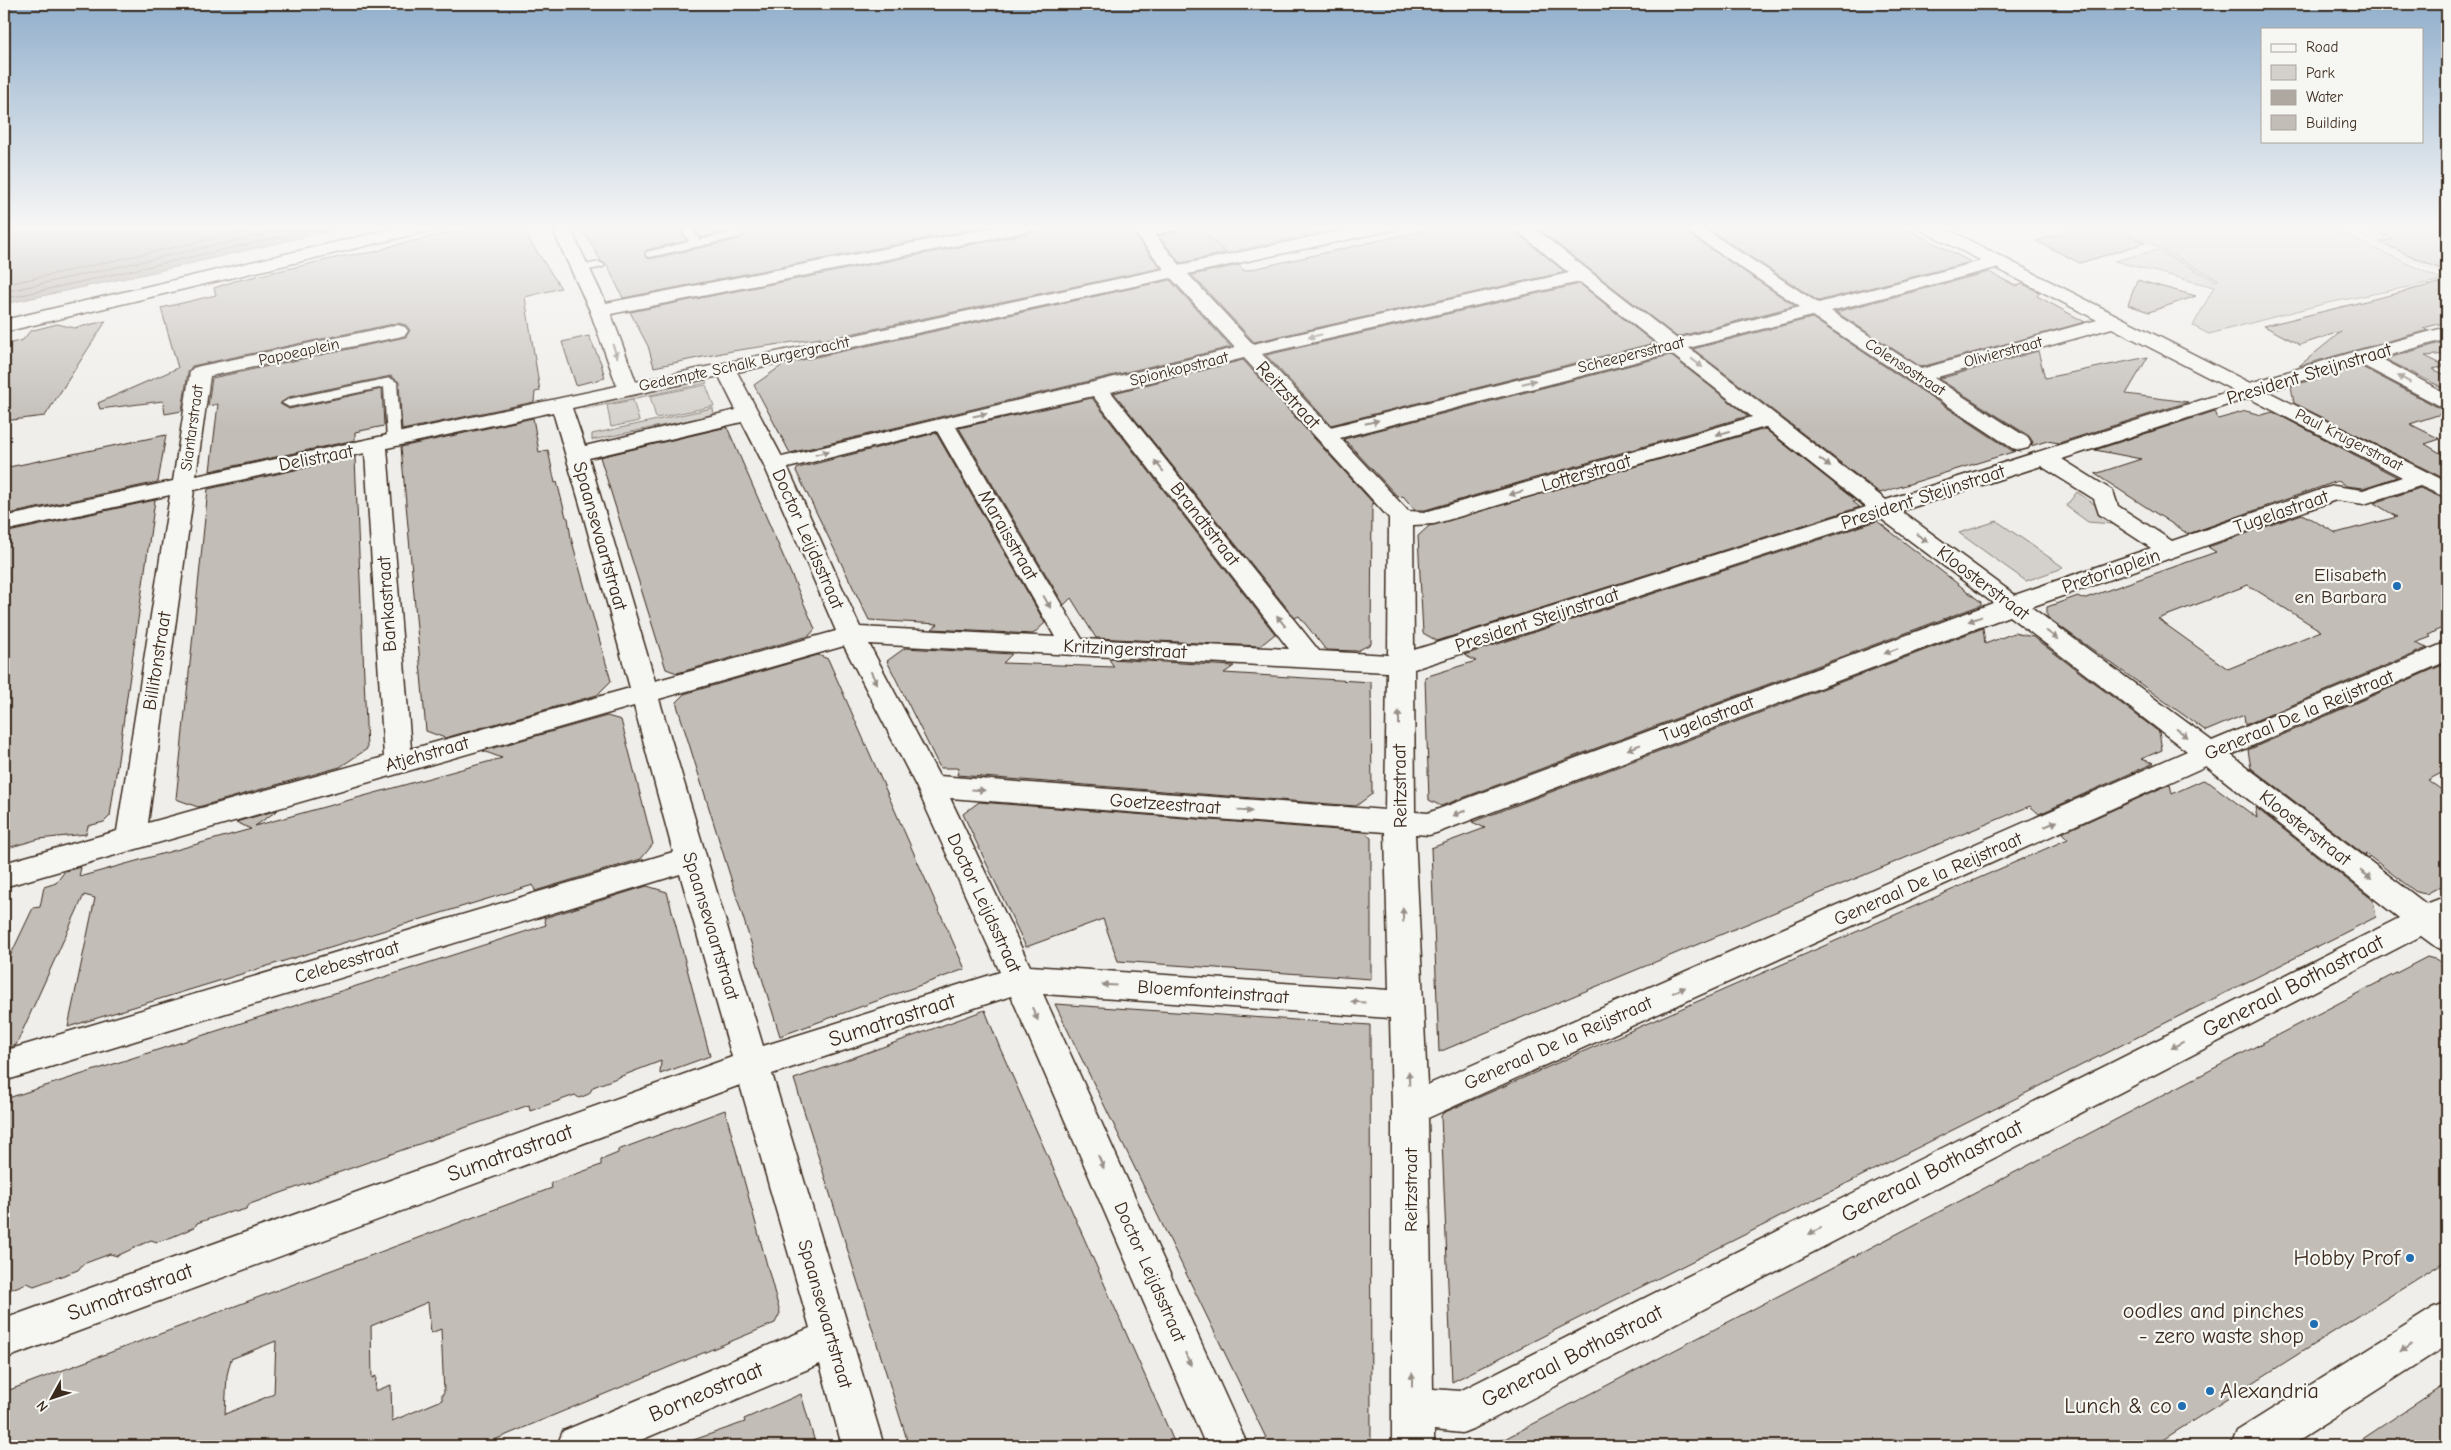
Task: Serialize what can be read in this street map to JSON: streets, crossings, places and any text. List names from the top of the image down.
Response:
{
  "streets": {
    "street": [
      "Papoeaplein",
      "Olivierstraat",
      "Scheepersstraat",
      "Gedempte Schalk Burgergracht",
      "Colensostraat",
      "Spionkopstraat",
      "President Steijnstraat",
      "Reitzstraat",
      "Siantarstraat",
      "Paul Krugerstraat",
      "Delistraat",
      "Lotterstraat",
      "Tugelastraat",
      "Brandtstraat",
      "Maraisstraat",
      "Spaansevaartstraat",
      "Doctor Leijdsstraat",
      "Pretoriaplein",
      "Kloosterstraat",
      "Bankastraat",
      "Kritzingerstraat",
      "Billitonstraat",
      "Generaal De la Reijstraat",
      "Atjehstraat",
      "Goetzeestraat",
      "Celebesstraat",
      "Generaal Bothastraat",
      "Bloemfonteinstraat",
      "Sumatrastraat",
      "Borneostraat"
    ]
  },
  "crossings": [
    ["Papoeaplein", "Siantarstraat"],
    ["Olivierstraat", "Colensostraat"],
    ["Olivierstraat", "Paul Krugerstraat"],
    ["Scheepersstraat", "Colensostraat"],
    ["Scheepersstraat", "Reitzstraat"],
    ["Scheepersstraat", "Kloosterstraat"],
    ["Gedempte Schalk Burgergracht", "Delistraat"],
    ["Gedempte Schalk Burgergracht", "Doctor Leijdsstraat"],
    ["Spionkopstraat", "Reitzstraat"],
    ["Spionkopstraat", "Brandtstraat"],
    ["Spionkopstraat", "Maraisstraat"],
    ["Spionkopstraat", "Doctor Leijdsstraat"],
    ["President Steijnstraat", "Reitzstraat"],
    ["President Steijnstraat", "Paul Krugerstraat"],
    ["President Steijnstraat", "Pretoriaplein"],
    ["President Steijnstraat", "Kloosterstraat"],
    ["President Steijnstraat", "Kritzingerstraat"],
    ["Reitzstraat", "Lotterstraat"],
    ["Reitzstraat", "Tugelastraat"],
    ["Reitzstraat", "Kritzingerstraat"],
    ["Reitzstraat", "Generaal De la Reijstraat"],
    ["Reitzstraat", "Goetzeestraat"],
    ["Reitzstraat", "Generaal Bothastraat"],
    ["Reitzstraat", "Bloemfonteinstraat"],
    ["Siantarstraat", "Delistraat"],
    ["Siantarstraat", "Billitonstraat"],
    ["Paul Krugerstraat", "Tugelastraat"],
    ["Delistraat", "Spaansevaartstraat"],
    ["Delistraat", "Bankastraat"],
    ["Delistraat", "Billitonstraat"],
    ["Lotterstraat", "Kloosterstraat"],
    ["Tugelastraat", "Pretoriaplein"],
    ["Tugelastraat", "Kloosterstraat"],
    ["Tugelastraat", "Goetzeestraat"],
    ["Brandtstraat", "Kritzingerstraat"],
    ["Maraisstraat", "Kritzingerstraat"],
    ["Spaansevaartstraat", "Atjehstraat"],
    ["Spaansevaartstraat", "Celebesstraat"],
    ["Spaansevaartstraat", "Sumatrastraat"],
    ["Spaansevaartstraat", "Borneostraat"],
    ["Doctor Leijdsstraat", "Kritzingerstraat"],
    ["Doctor Leijdsstraat", "Atjehstraat"],
    ["Doctor Leijdsstraat", "Goetzeestraat"],
    ["Doctor Leijdsstraat", "Bloemfonteinstraat"],
    ["Doctor Leijdsstraat", "Sumatrastraat"],
    ["Pretoriaplein", "Kloosterstraat"],
    ["Kloosterstraat", "Generaal De la Reijstraat"],
    ["Kloosterstraat", "Generaal Bothastraat"],
    ["Bankastraat", "Atjehstraat"],
    ["Kritzingerstraat", "Atjehstraat"],
    ["Billitonstraat", "Atjehstraat"],
    ["Bloemfonteinstraat", "Sumatrastraat"]
  ],
  "one_way": [
    "Scheepersstraat",
    "Reitzstraat",
    "Lotterstraat",
    "Tugelastraat",
    "Brandtstraat",
    "Maraisstraat",
    "Doctor Leijdsstraat",
    "Kloosterstraat",
    "Generaal De la Reijstraat",
    "Goetzeestraat",
    "Generaal Bothastraat",
    "Bloemfonteinstraat"
  ],
  "places": [
    "Elisabeth en Barbara",
    "Hobby Prof",
    "oodles and pinches - zero waste shop",
    "Alexandria",
    "Lunch & co"
  ],
  "legend": [
    "Road",
    "Park",
    "Water",
    "Building"
  ],
  "north": "bottom left"
}
